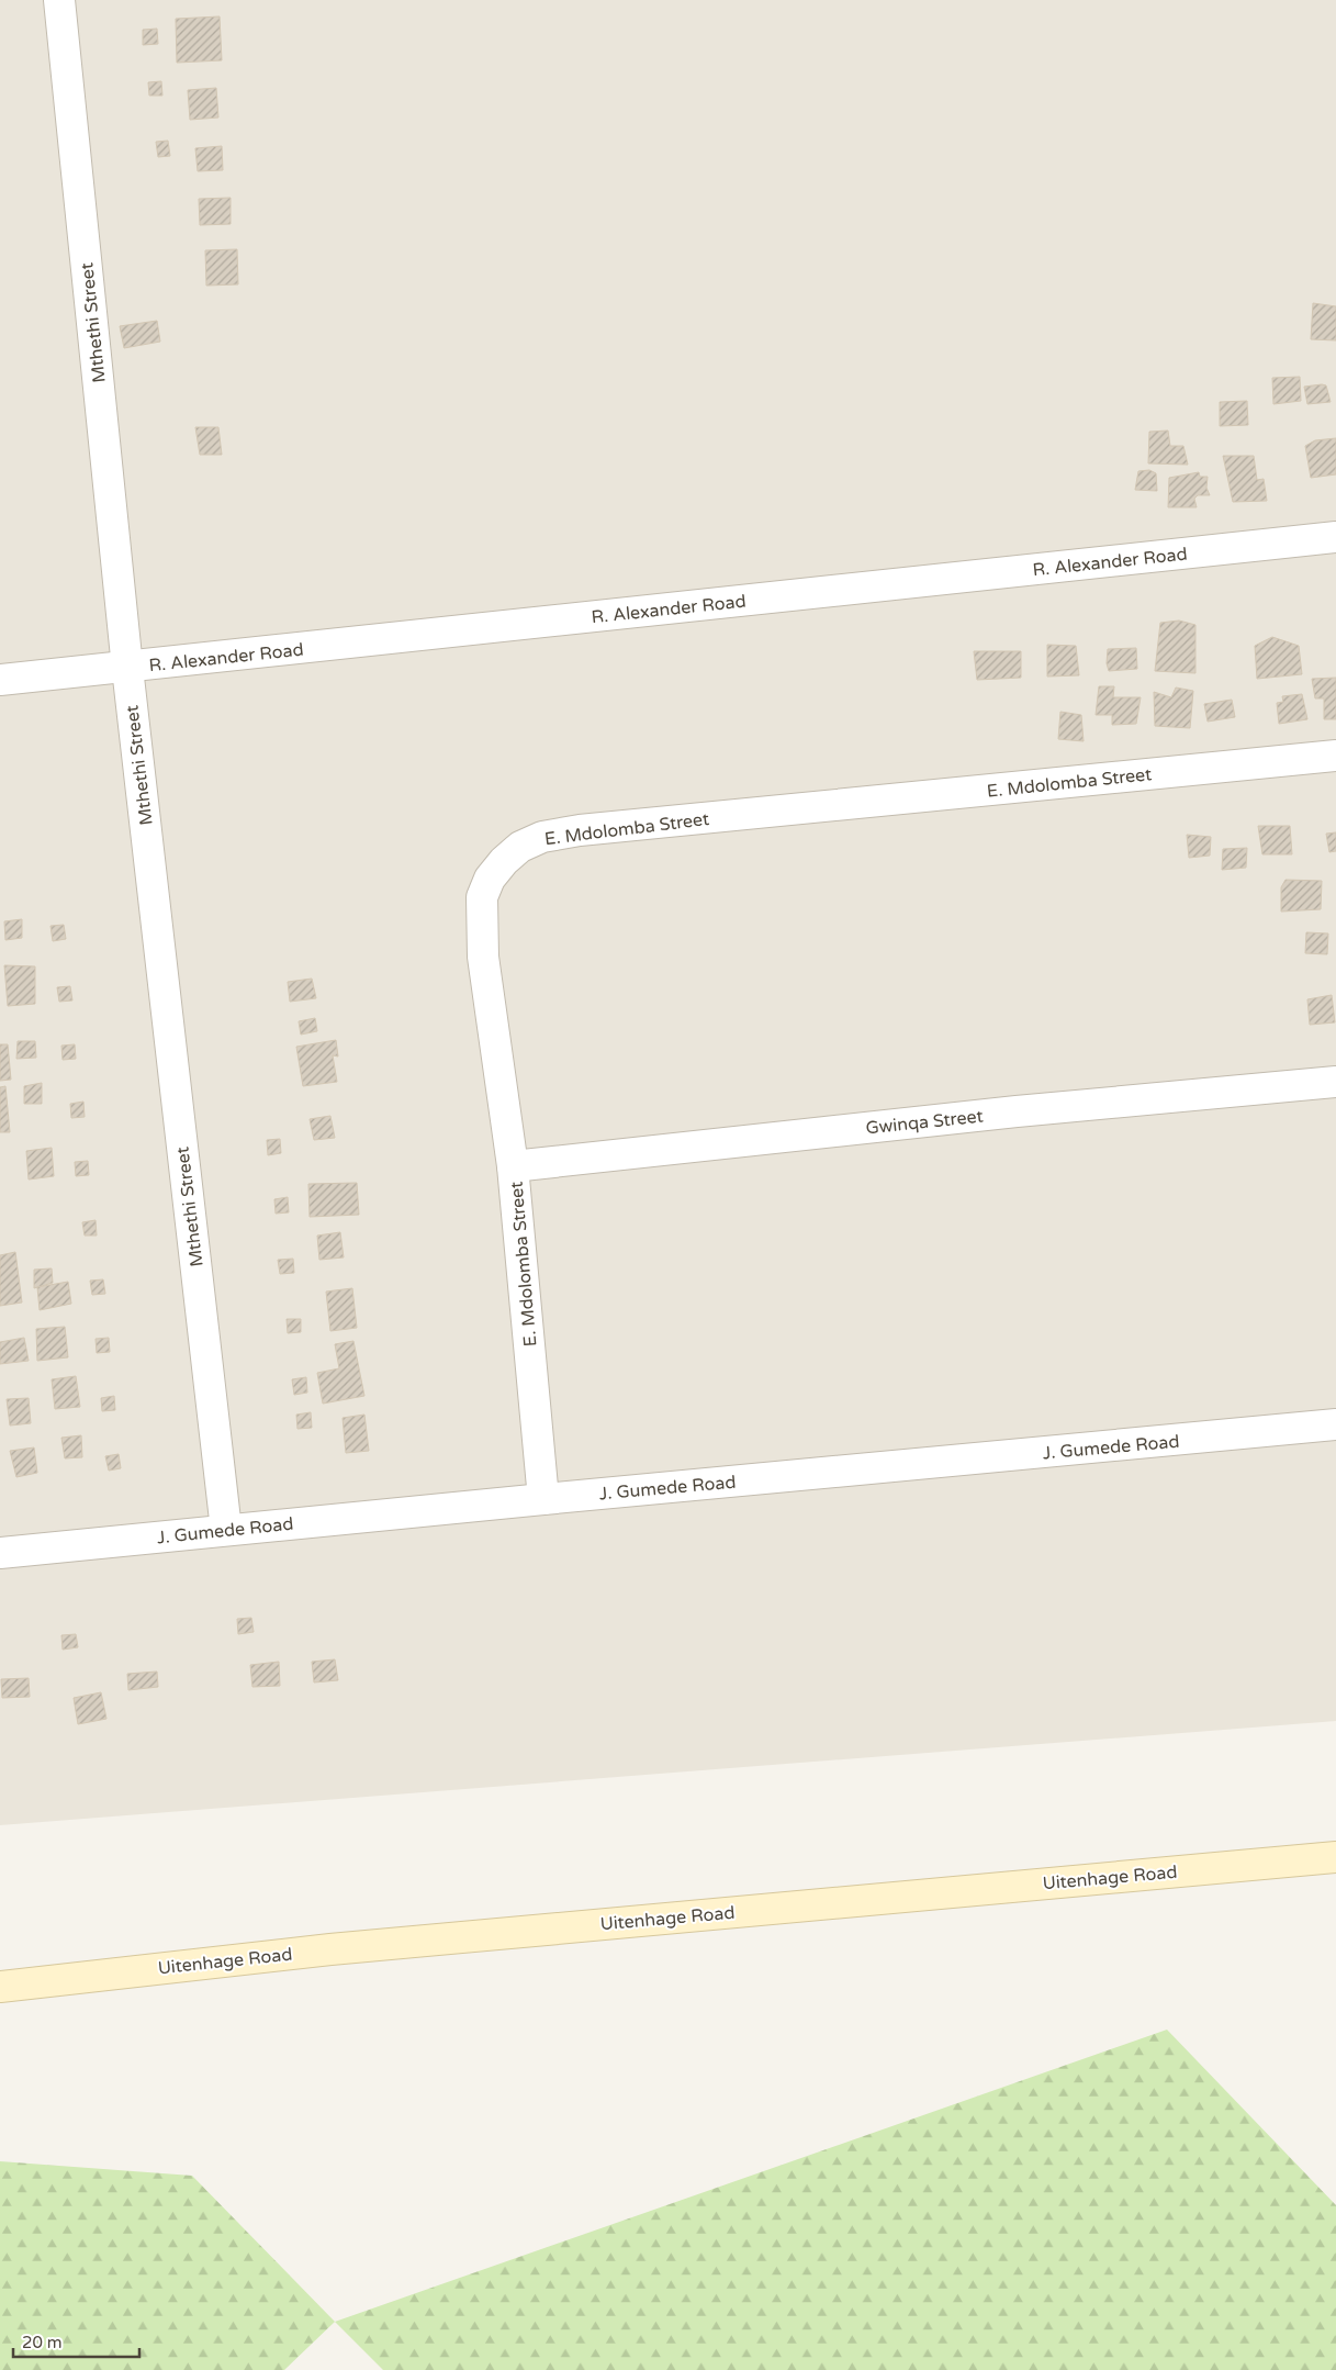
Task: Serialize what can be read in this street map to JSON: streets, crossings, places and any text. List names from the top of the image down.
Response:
{
  "streets": {
    "main road": ["Uitenhage Road"],
    "street": [
      "Mthethi Street",
      "R. Alexander Road",
      "E. Mdolomba Street",
      "Gwinqa Street",
      "J. Gumede Road"
    ]
  },
  "crossings": [
    ["Mthethi Street", "R. Alexander Road"],
    ["Mthethi Street", "J. Gumede Road"],
    ["E. Mdolomba Street", "Gwinqa Street"],
    ["E. Mdolomba Street", "J. Gumede Road"]
  ],
  "scale_bar": "20 m"
}
